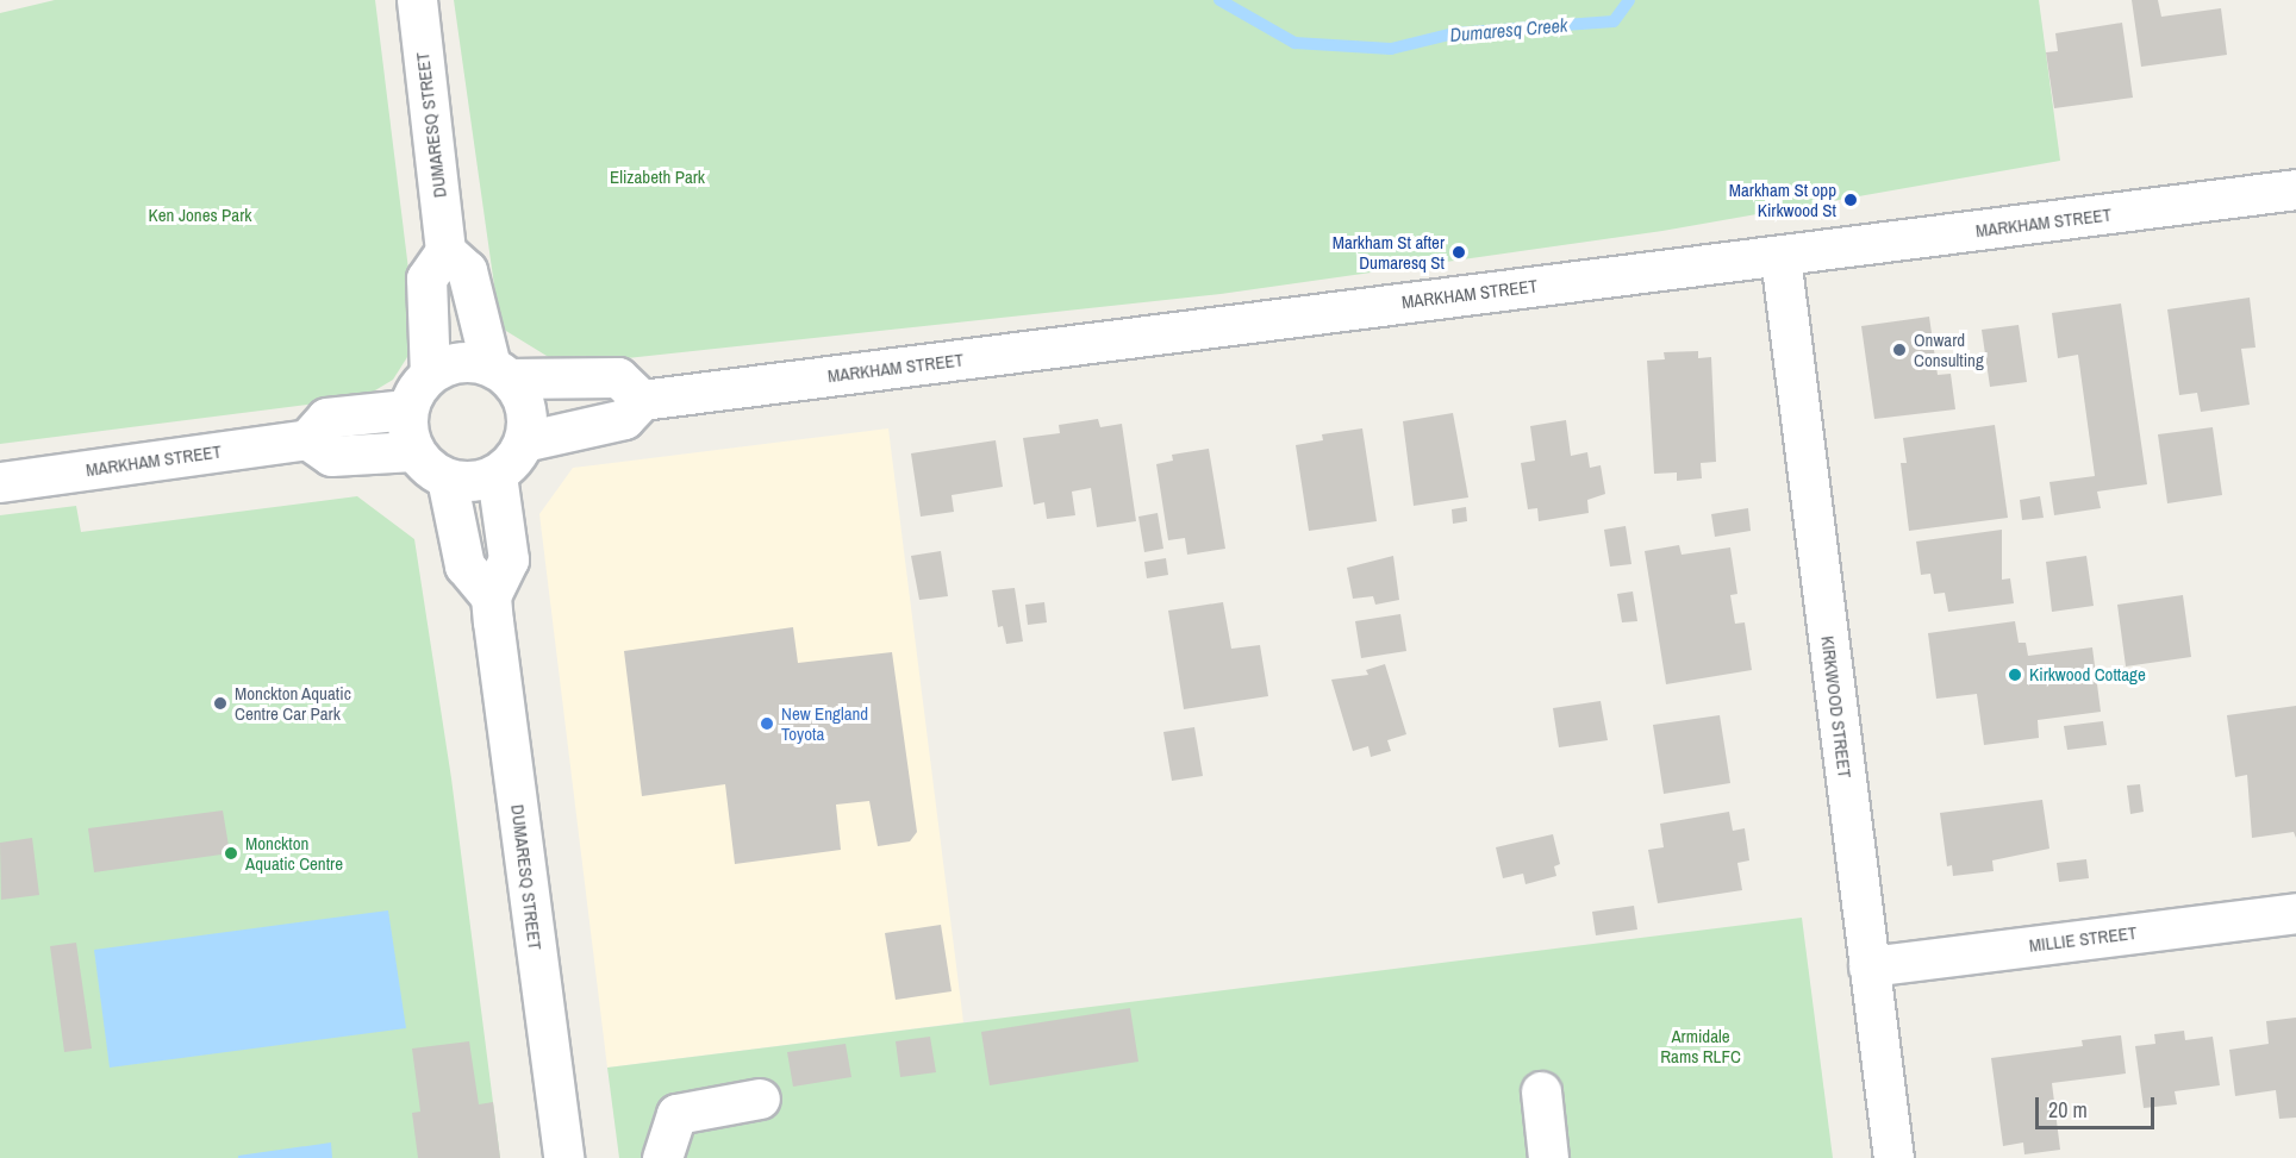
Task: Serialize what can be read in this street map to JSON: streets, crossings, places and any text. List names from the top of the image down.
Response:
{
  "streets": {
    "street": [
      "DUMARESQ STREET",
      "MARKHAM STREET",
      "KIRKWOOD STREET",
      "MILLIE STREET"
    ]
  },
  "crossings": [
    ["MARKHAM STREET", "KIRKWOOD STREET"],
    ["KIRKWOOD STREET", "MILLIE STREET"]
  ],
  "water": ["Dumaresq Creek"],
  "parks": ["Elizabeth Park", "Ken Jones Park", "Armidale Rams RLFC"],
  "places": [
    "Markham St opp Kirkwood St",
    "Markham St after Dumaresq St",
    "Onward Consulting",
    "Kirkwood Cottage",
    "Monckton Aquatic Centre Car Park",
    "New England Toyota",
    "Monckton Aquatic Centre"
  ],
  "scale_bar": "20 m"
}
